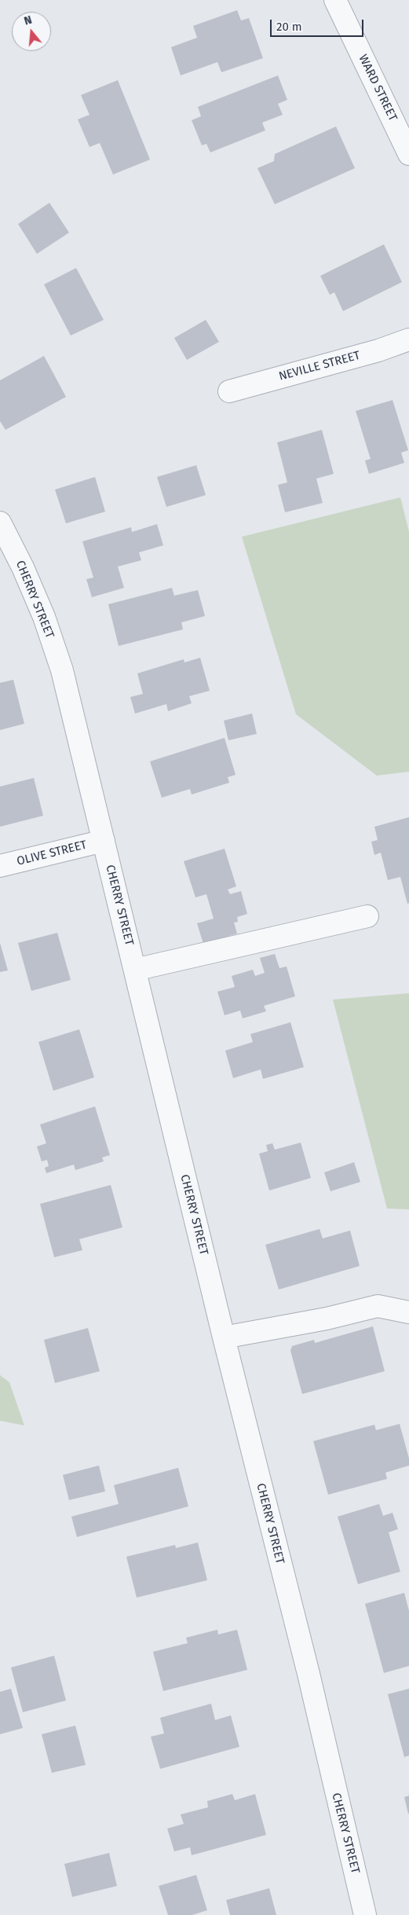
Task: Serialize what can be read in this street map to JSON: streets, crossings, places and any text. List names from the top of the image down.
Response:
{
  "streets": {
    "street": [
      "WARD STREET",
      "NEVILLE STREET",
      "CHERRY STREET",
      "OLIVE STREET"
    ]
  },
  "crossings": [
    ["CHERRY STREET", "OLIVE STREET"]
  ],
  "scale_bar": "20 m",
  "north": "top"
}
